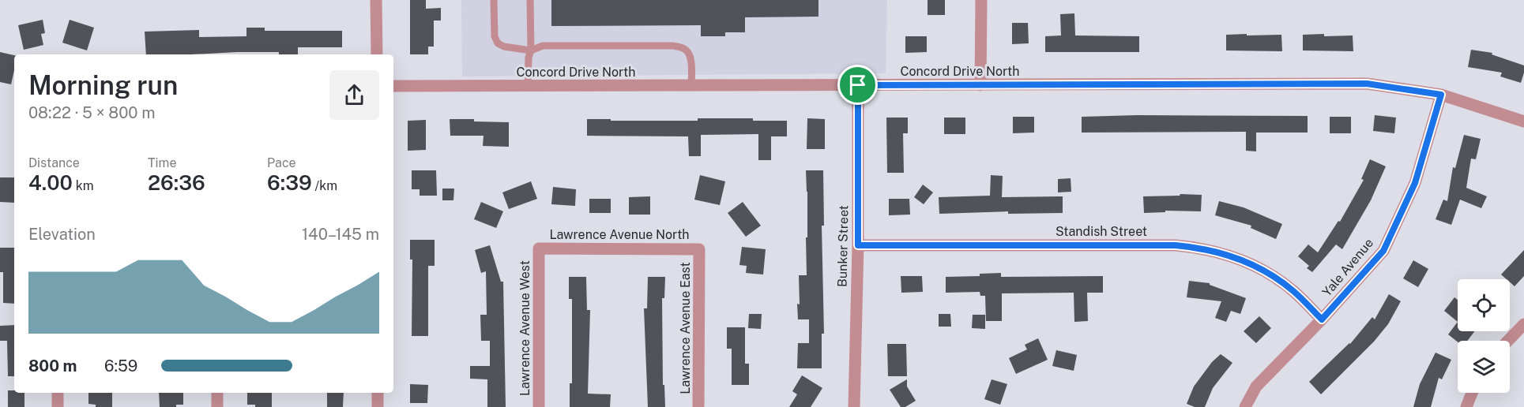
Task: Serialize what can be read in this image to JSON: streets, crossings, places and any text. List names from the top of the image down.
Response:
{
  "streets": {
    "street": [
      "Concord Drive North",
      "Standish Street",
      "Lawrence Avenue North",
      "Bunker Street",
      "Yale Avenue",
      "Lawrence Avenue West",
      "Lawrence Avenue East"
    ]
  },
  "crossings": [
    ["Concord Drive North", "Bunker Street"],
    ["Concord Drive North", "Yale Avenue"],
    ["Standish Street", "Bunker Street"],
    ["Standish Street", "Yale Avenue"],
    ["Lawrence Avenue North", "Lawrence Avenue West"],
    ["Lawrence Avenue North", "Lawrence Avenue East"]
  ],
  "page": {
    "heading": ["Morning run", "08:22 · 5 × 800 m"],
    "stats": [
      ["Distance", "4.00 km"],
      ["Time", "26:36"],
      ["Pace", "6:39 /km"]
    ],
    "chart": ["Elevation", "140–145 m"],
    "list": [
      {
        "name": "800 m",
        "note": "6:59"
      }
    ]
  }
}
